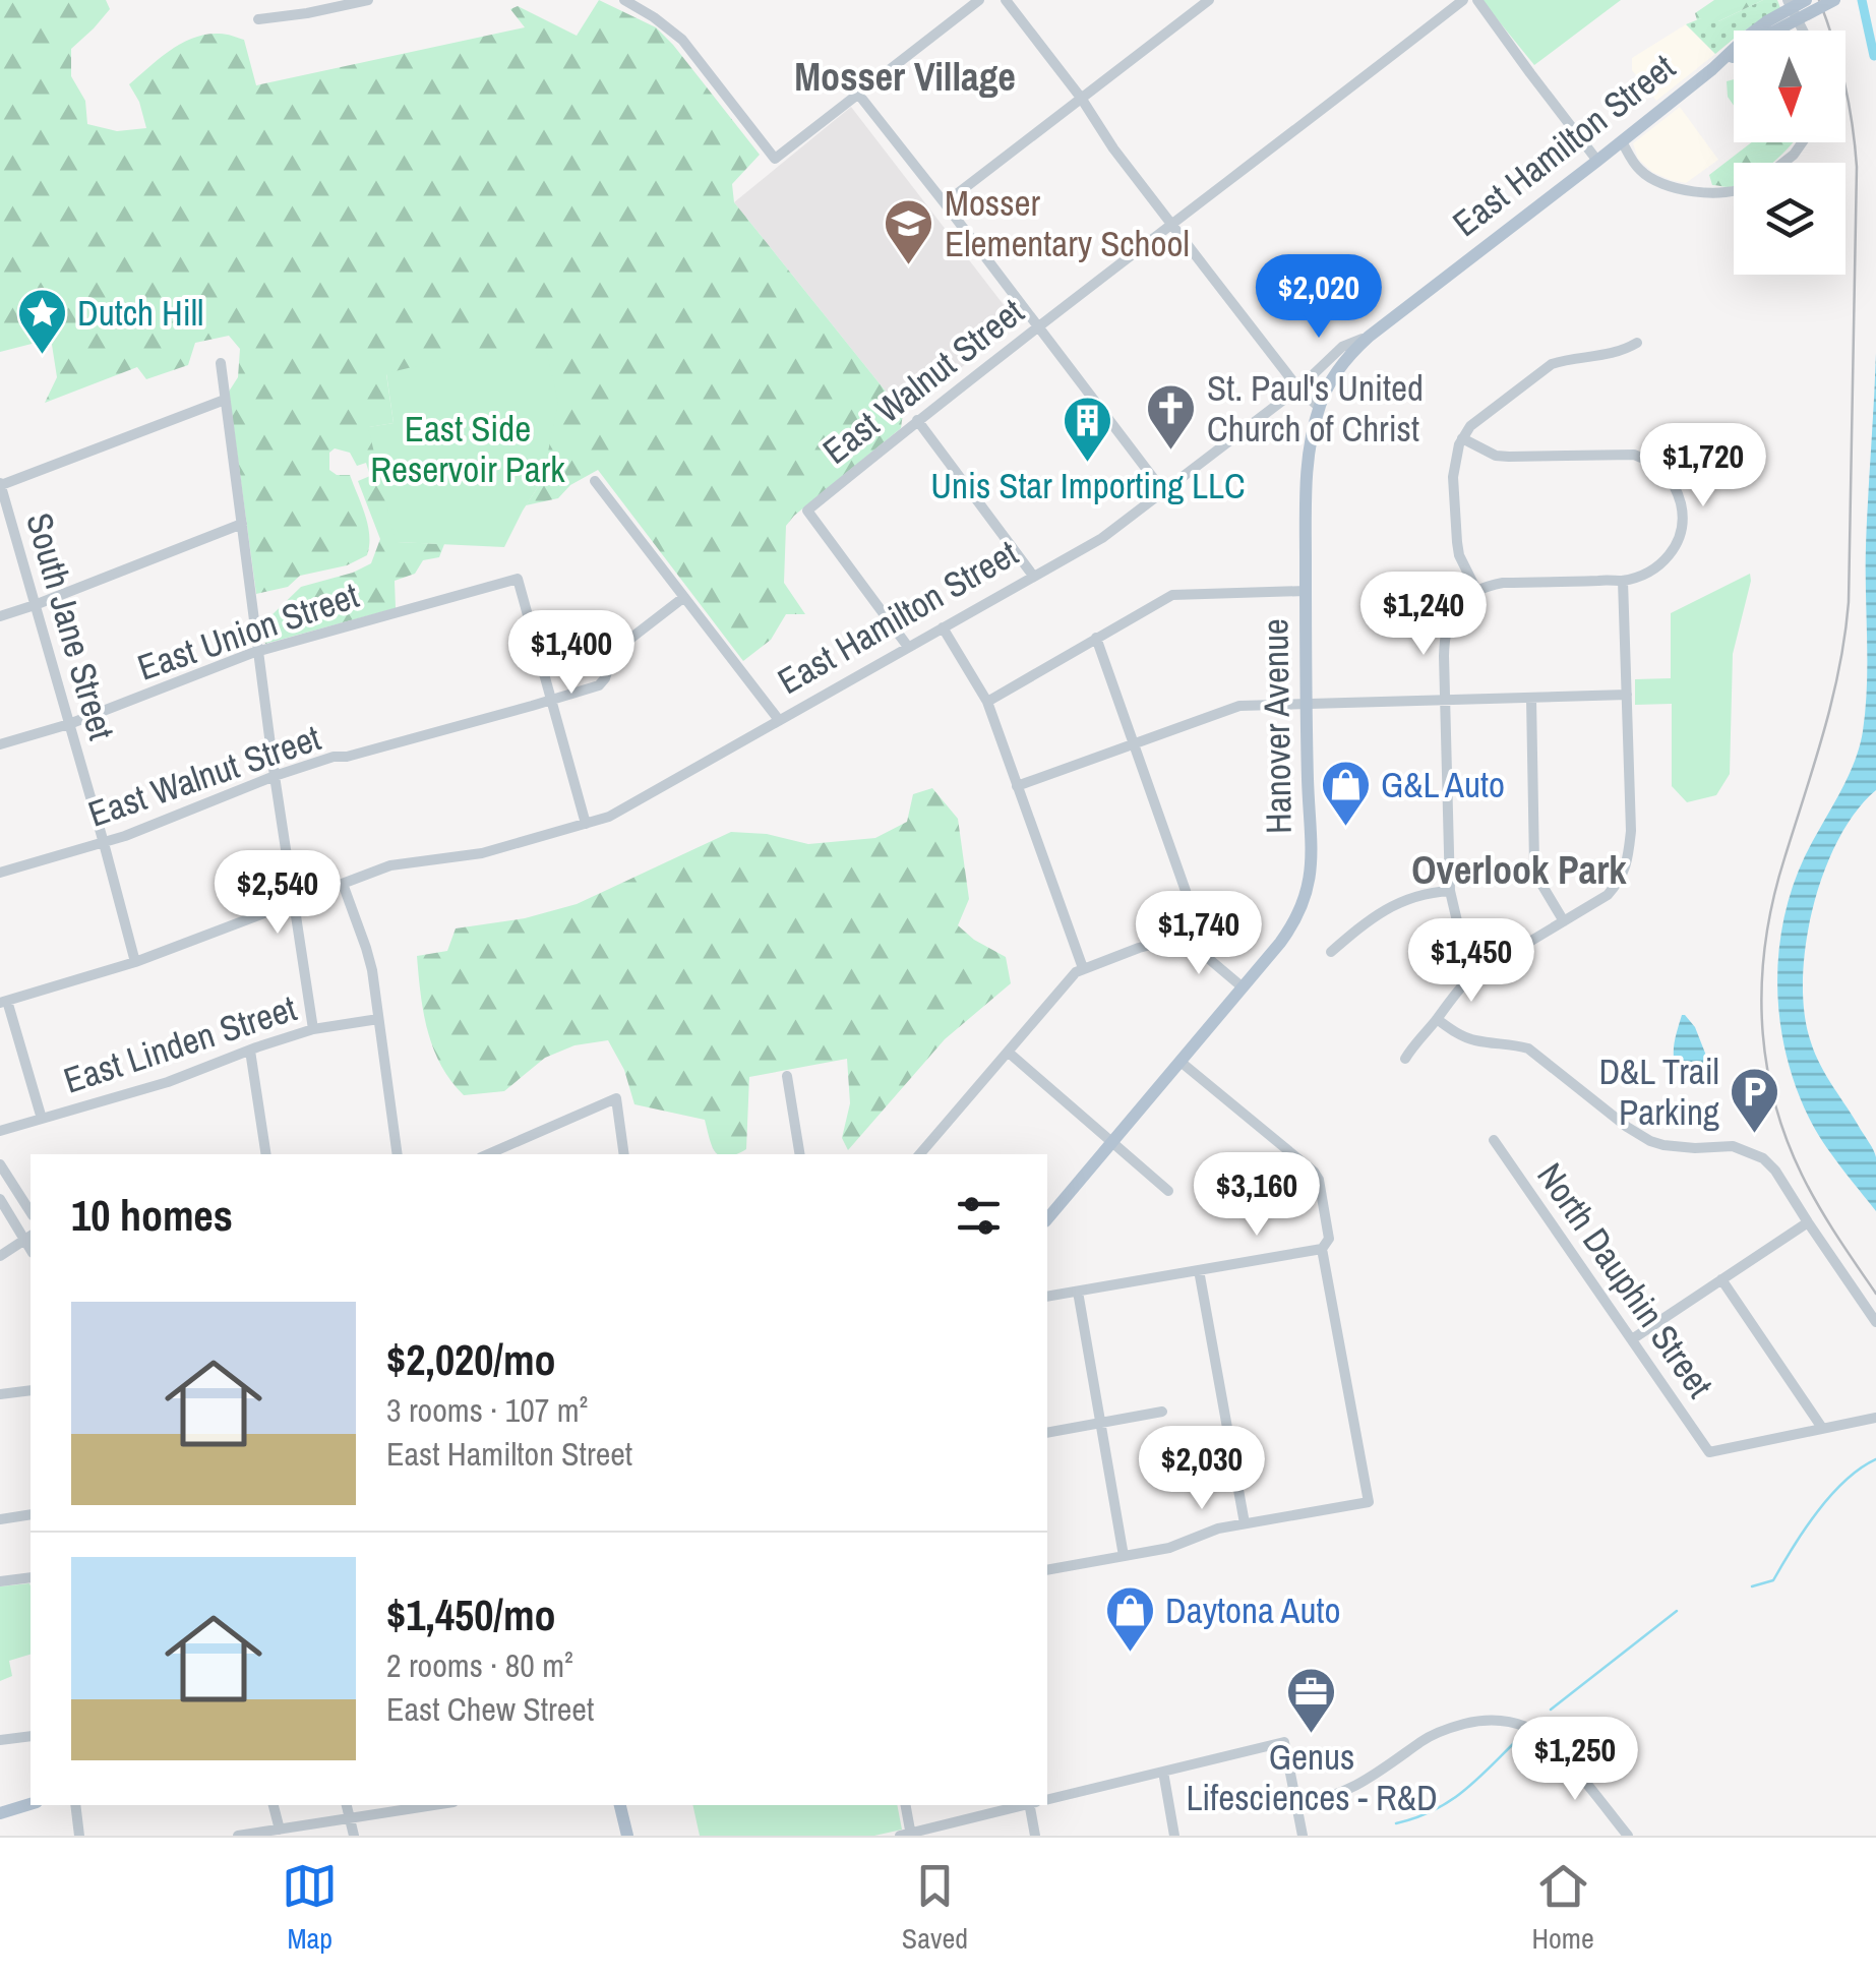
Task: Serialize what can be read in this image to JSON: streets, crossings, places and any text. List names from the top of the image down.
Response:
{
  "streets": {
    "main road": ["East Hamilton Street", "Hanover Avenue"],
    "street": [
      "East Walnut Street",
      "South Jane Street",
      "East Union Street",
      "East Linden Street",
      "North Dauphin Street"
    ]
  },
  "crossings": [
    ["East Hamilton Street", "East Walnut Street"],
    ["East Hamilton Street", "South Jane Street"],
    ["East Hamilton Street", "Hanover Avenue"],
    ["East Walnut Street", "South Jane Street"],
    ["East Walnut Street", "East Union Street"],
    ["South Jane Street", "East Union Street"]
  ],
  "districts": ["Mosser Village", "Overlook Park"],
  "parks": ["East Side Reservoir Park"],
  "places": {
    "school or university": ["Mosser Elementary School"],
    "place": ["Dutch Hill"],
    "church": ["St. Paul's United Church of Christ"],
    "building": ["Unis Star Importing LLC"],
    "shop": ["G&L Auto", "Daytona Auto"],
    "parking": ["D&L Trail Parking"],
    "office": ["Genus Lifesciences - R&D"]
  },
  "north": "bottom",
  "page": {
    "price": [
      "$2,020",
      "$1,720",
      "$1,240",
      "$1,400",
      "$2,540",
      "$1,740",
      "$1,450",
      "$3,160",
      "$2,030",
      "$1,250"
    ],
    "heading": "10 homes",
    "list": [
      {
        "name": "$2,020/mo",
        "note": "3 rooms · 107 m² · East Hamilton Street"
      },
      {
        "name": "$1,450/mo",
        "note": "2 rooms · 80 m² · East Chew Street"
      }
    ],
    "tabs": ["Map", "Saved", "Home"]
  }
}
